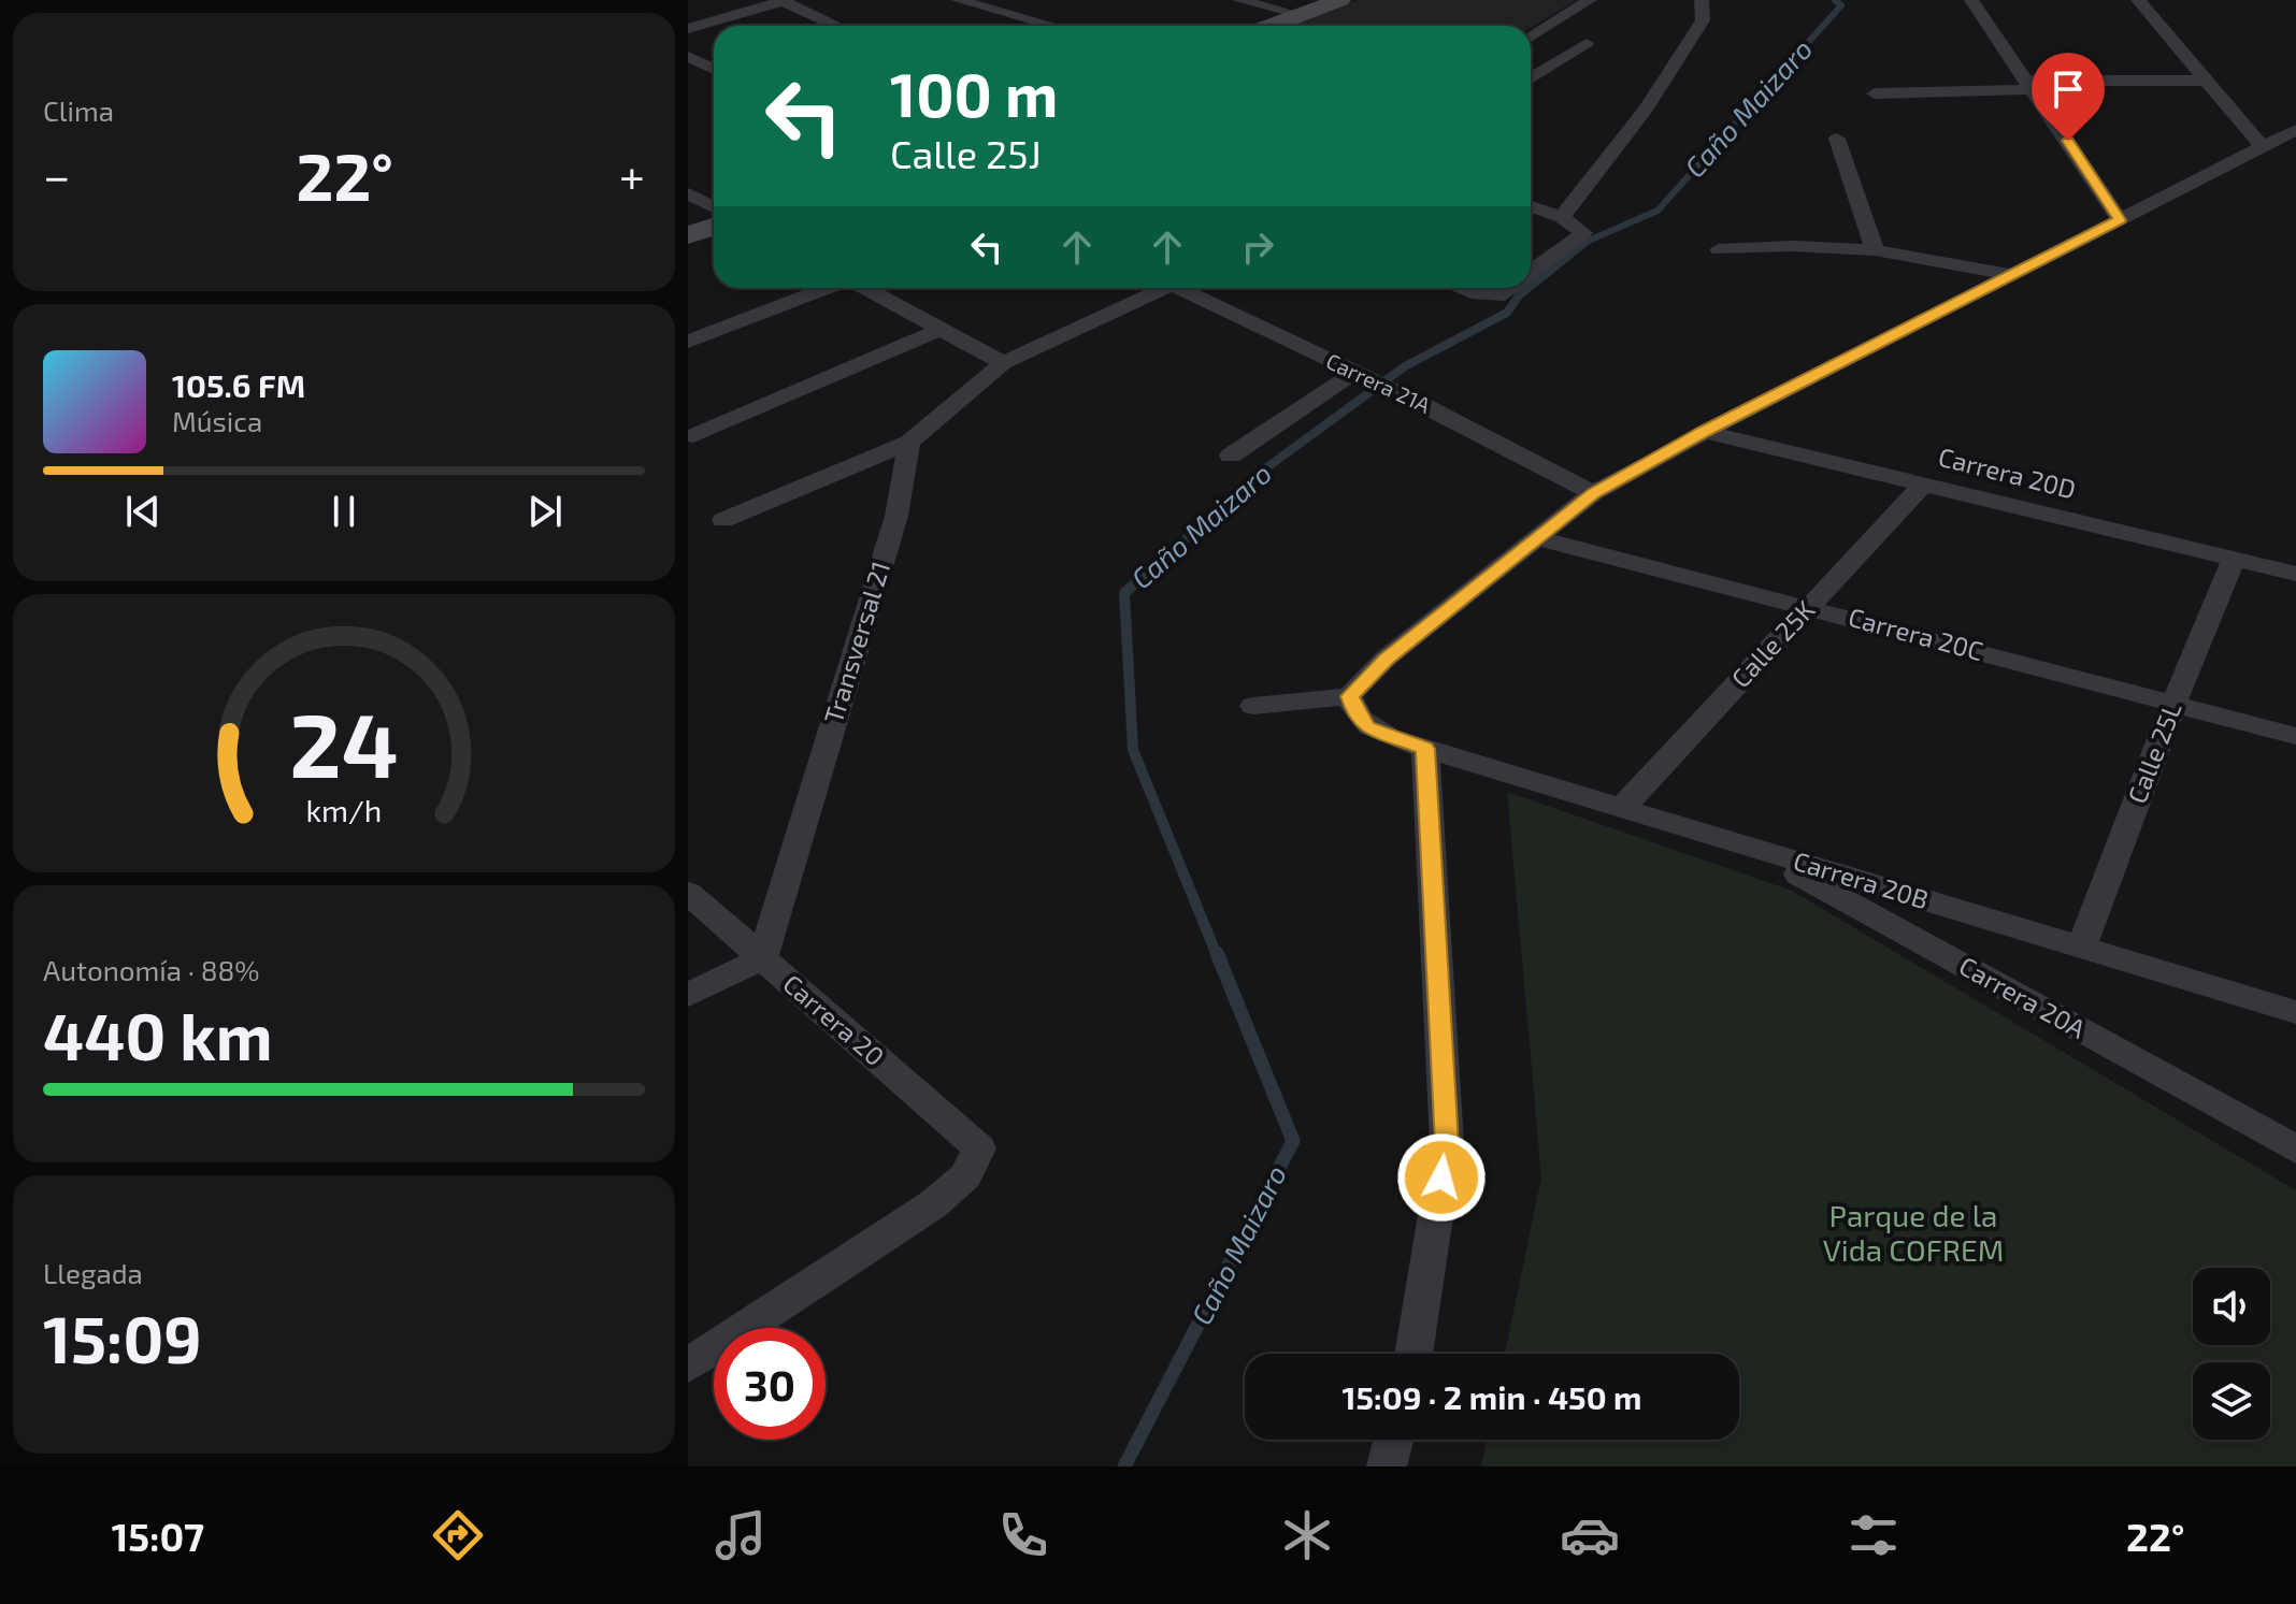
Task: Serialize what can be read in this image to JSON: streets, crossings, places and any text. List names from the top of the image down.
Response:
{
  "streets": {
    "street": [
      "Carrera 21A",
      "Carrera 20D",
      "Carrera 20C",
      "Transversal 21",
      "Calle 25K",
      "Calle 25L",
      "Carrera 20B",
      "Carrera 20A",
      "Carrera 20"
    ]
  },
  "crossings": [
    ["Carrera 20D", "Calle 25K"],
    ["Carrera 20D", "Calle 25L"],
    ["Carrera 20C", "Calle 25K"],
    ["Carrera 20C", "Calle 25L"],
    ["Transversal 21", "Carrera 20"],
    ["Calle 25K", "Carrera 20B"],
    ["Calle 25L", "Carrera 20B"],
    ["Carrera 20B", "Carrera 20A"]
  ],
  "water": ["Caño Maizaro"],
  "parks": ["Parque de la Vida COFREM"],
  "page": {
    "tile": [
      "Clima",
      ["Autonomía · 88%", "440 km"],
      ["Llegada", "15:09"]
    ],
    "turn": ["100 m", "Calle 25J"],
    "heat": ["−", "22°", "+"],
    "song": ["105.6 FM", "Música"],
    "limit": "30",
    "trip": "15:09 · 2 min · 450 m",
    "tabs": ["15:07", "22°"],
    "gauge": ["24", "km/h"]
  }
}
